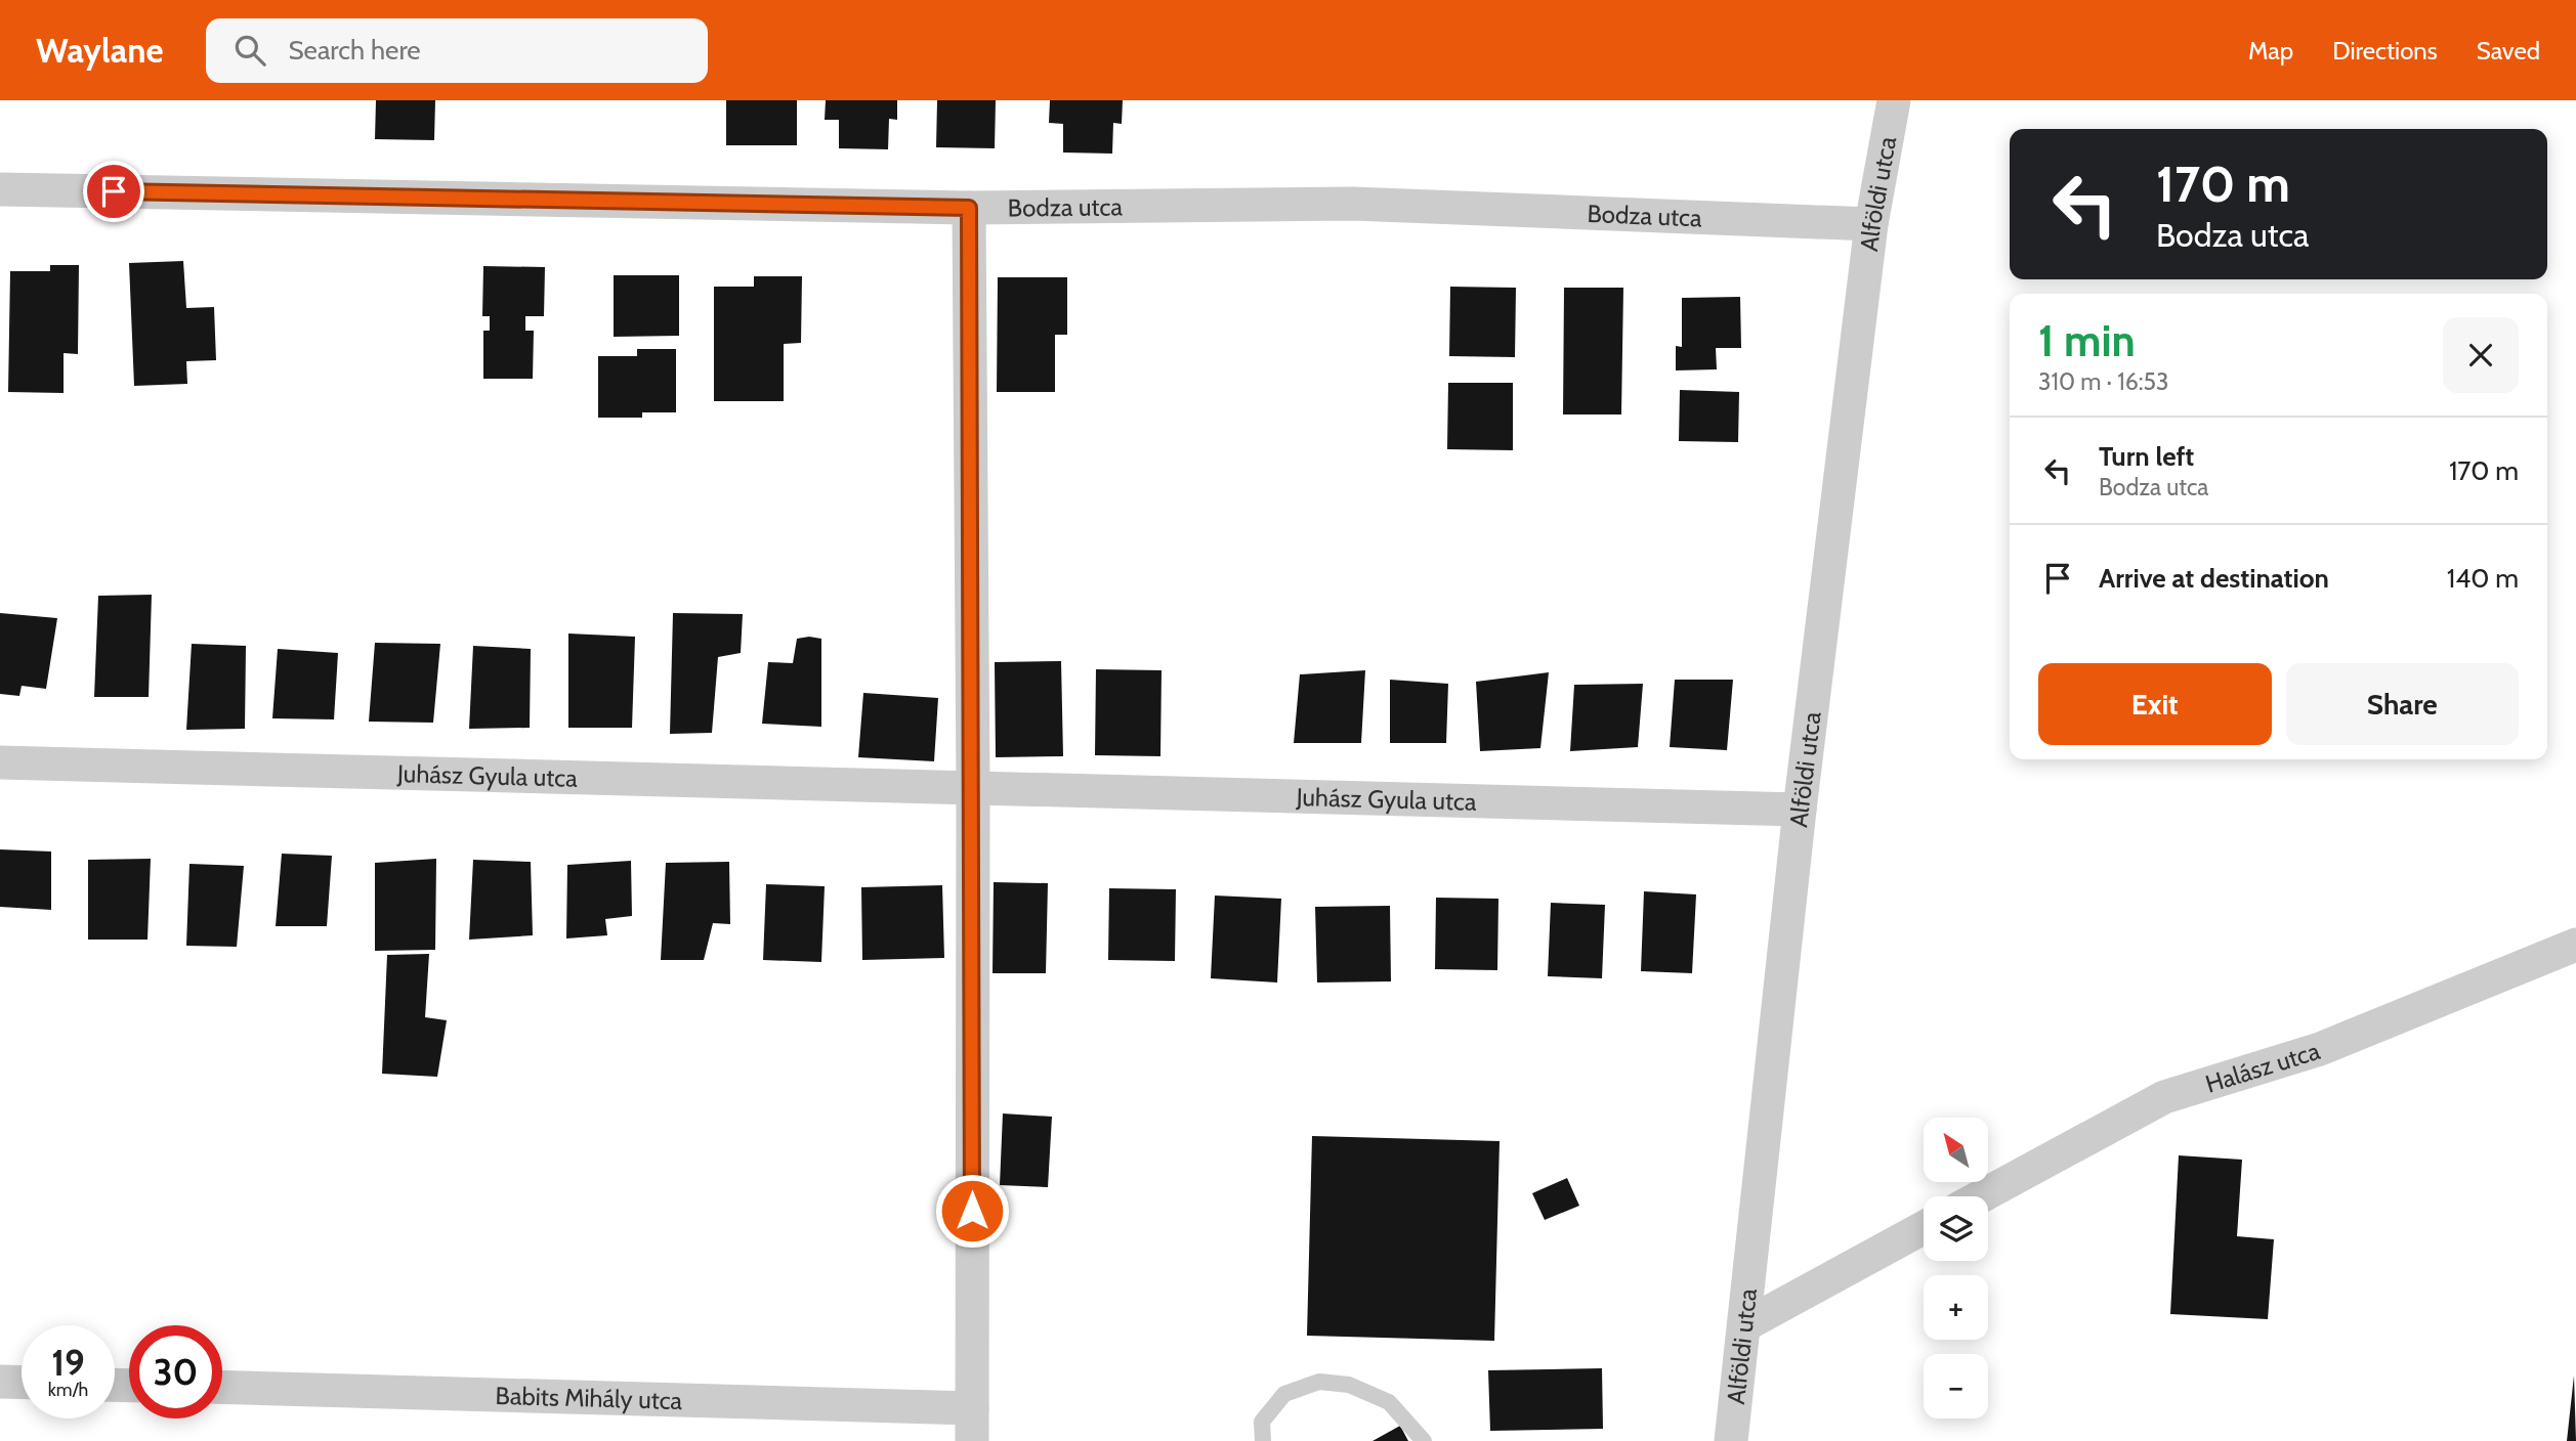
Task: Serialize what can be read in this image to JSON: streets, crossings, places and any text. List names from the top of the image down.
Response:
{
  "streets": {
    "street": [
      "Alföldi utca",
      "Bodza utca",
      "Juhász Gyula utca",
      "Halász utca",
      "Babits Mihály utca"
    ]
  },
  "crossings": [
    ["Alföldi utca", "Bodza utca"],
    ["Alföldi utca", "Juhász Gyula utca"]
  ],
  "north": "top left",
  "page": {
    "header": "Waylane",
    "search": "Search here",
    "nav": ["Map", "Directions", "Saved"],
    "turn": ["170 m", "Bodza utca"],
    "heading": ["1 min", "310 m · 16:53"],
    "list": [
      {
        "name": "Turn left",
        "note": "Bodza utca",
        "value": "170 m"
      },
      {
        "name": "Arrive at destination",
        "value": "140 m"
      }
    ],
    "buttons": ["Exit", "Share"],
    "map_buttons": ["+", "−"],
    "speed": "19 km/h",
    "limit": "30"
  }
}
